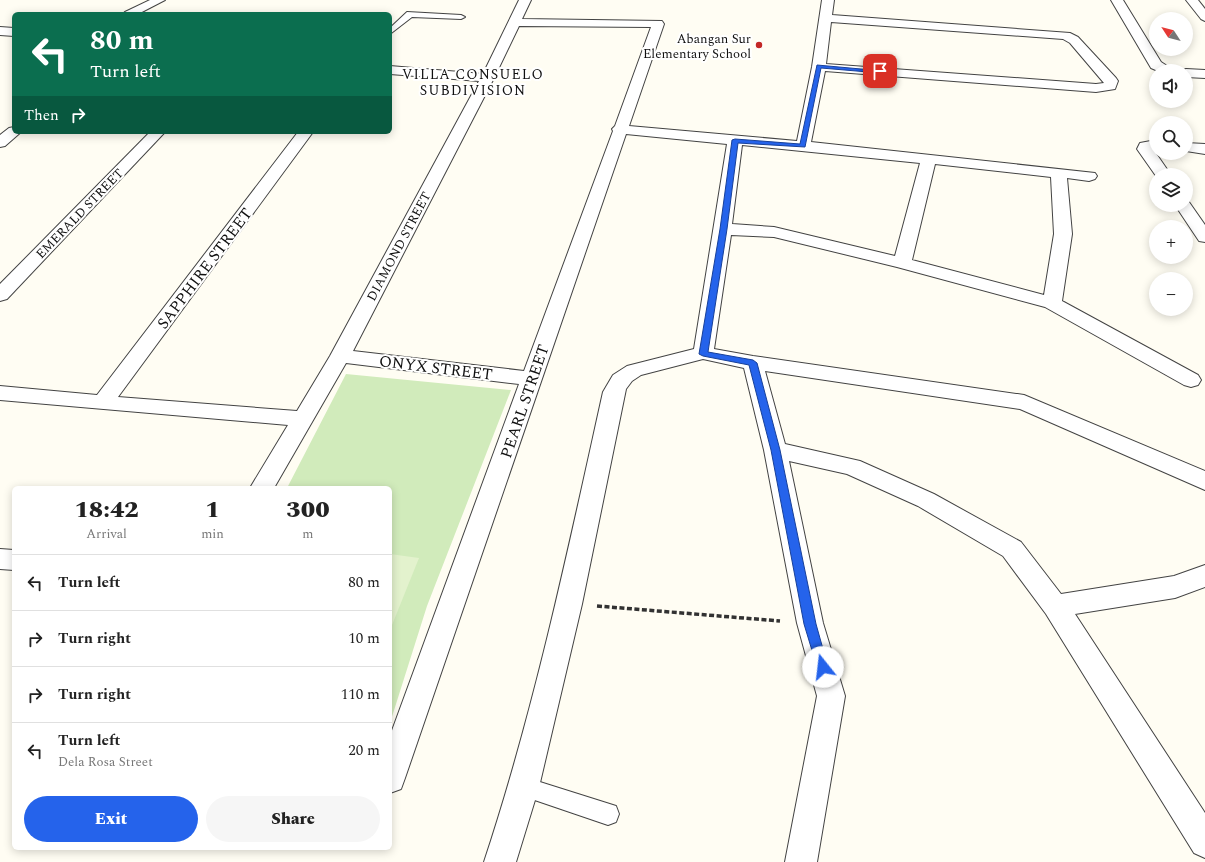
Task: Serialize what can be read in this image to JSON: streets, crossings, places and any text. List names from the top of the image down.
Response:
{
  "streets": {
    "street": [
      "EMERALD STREET",
      "DIAMOND STREET",
      "SAPPHIRE STREET",
      "ONYX STREET",
      "PEARL STREET"
    ]
  },
  "crossings": [
    ["DIAMOND STREET", "ONYX STREET"],
    ["DIAMOND STREET", "PEARL STREET"],
    ["ONYX STREET", "PEARL STREET"]
  ],
  "districts": ["VILLA CONSUELO SUBDIVISION"],
  "places": ["Abangan Sur Elementary School"],
  "north": "top left",
  "page": {
    "map_buttons": ["+", "−"],
    "turn": ["80 m", "Turn left"],
    "then": "Then",
    "eta": [
      "18:42",
      "Arrival",
      "1",
      "min",
      "300",
      "m"
    ],
    "list": [
      {
        "name": "Turn left",
        "value": "80 m"
      },
      {
        "name": "Turn right",
        "value": "10 m"
      },
      {
        "name": "Turn right",
        "value": "110 m"
      },
      {
        "name": "Turn left",
        "note": "Dela Rosa Street",
        "value": "20 m"
      }
    ],
    "buttons": ["Exit", "Share"]
  }
}
